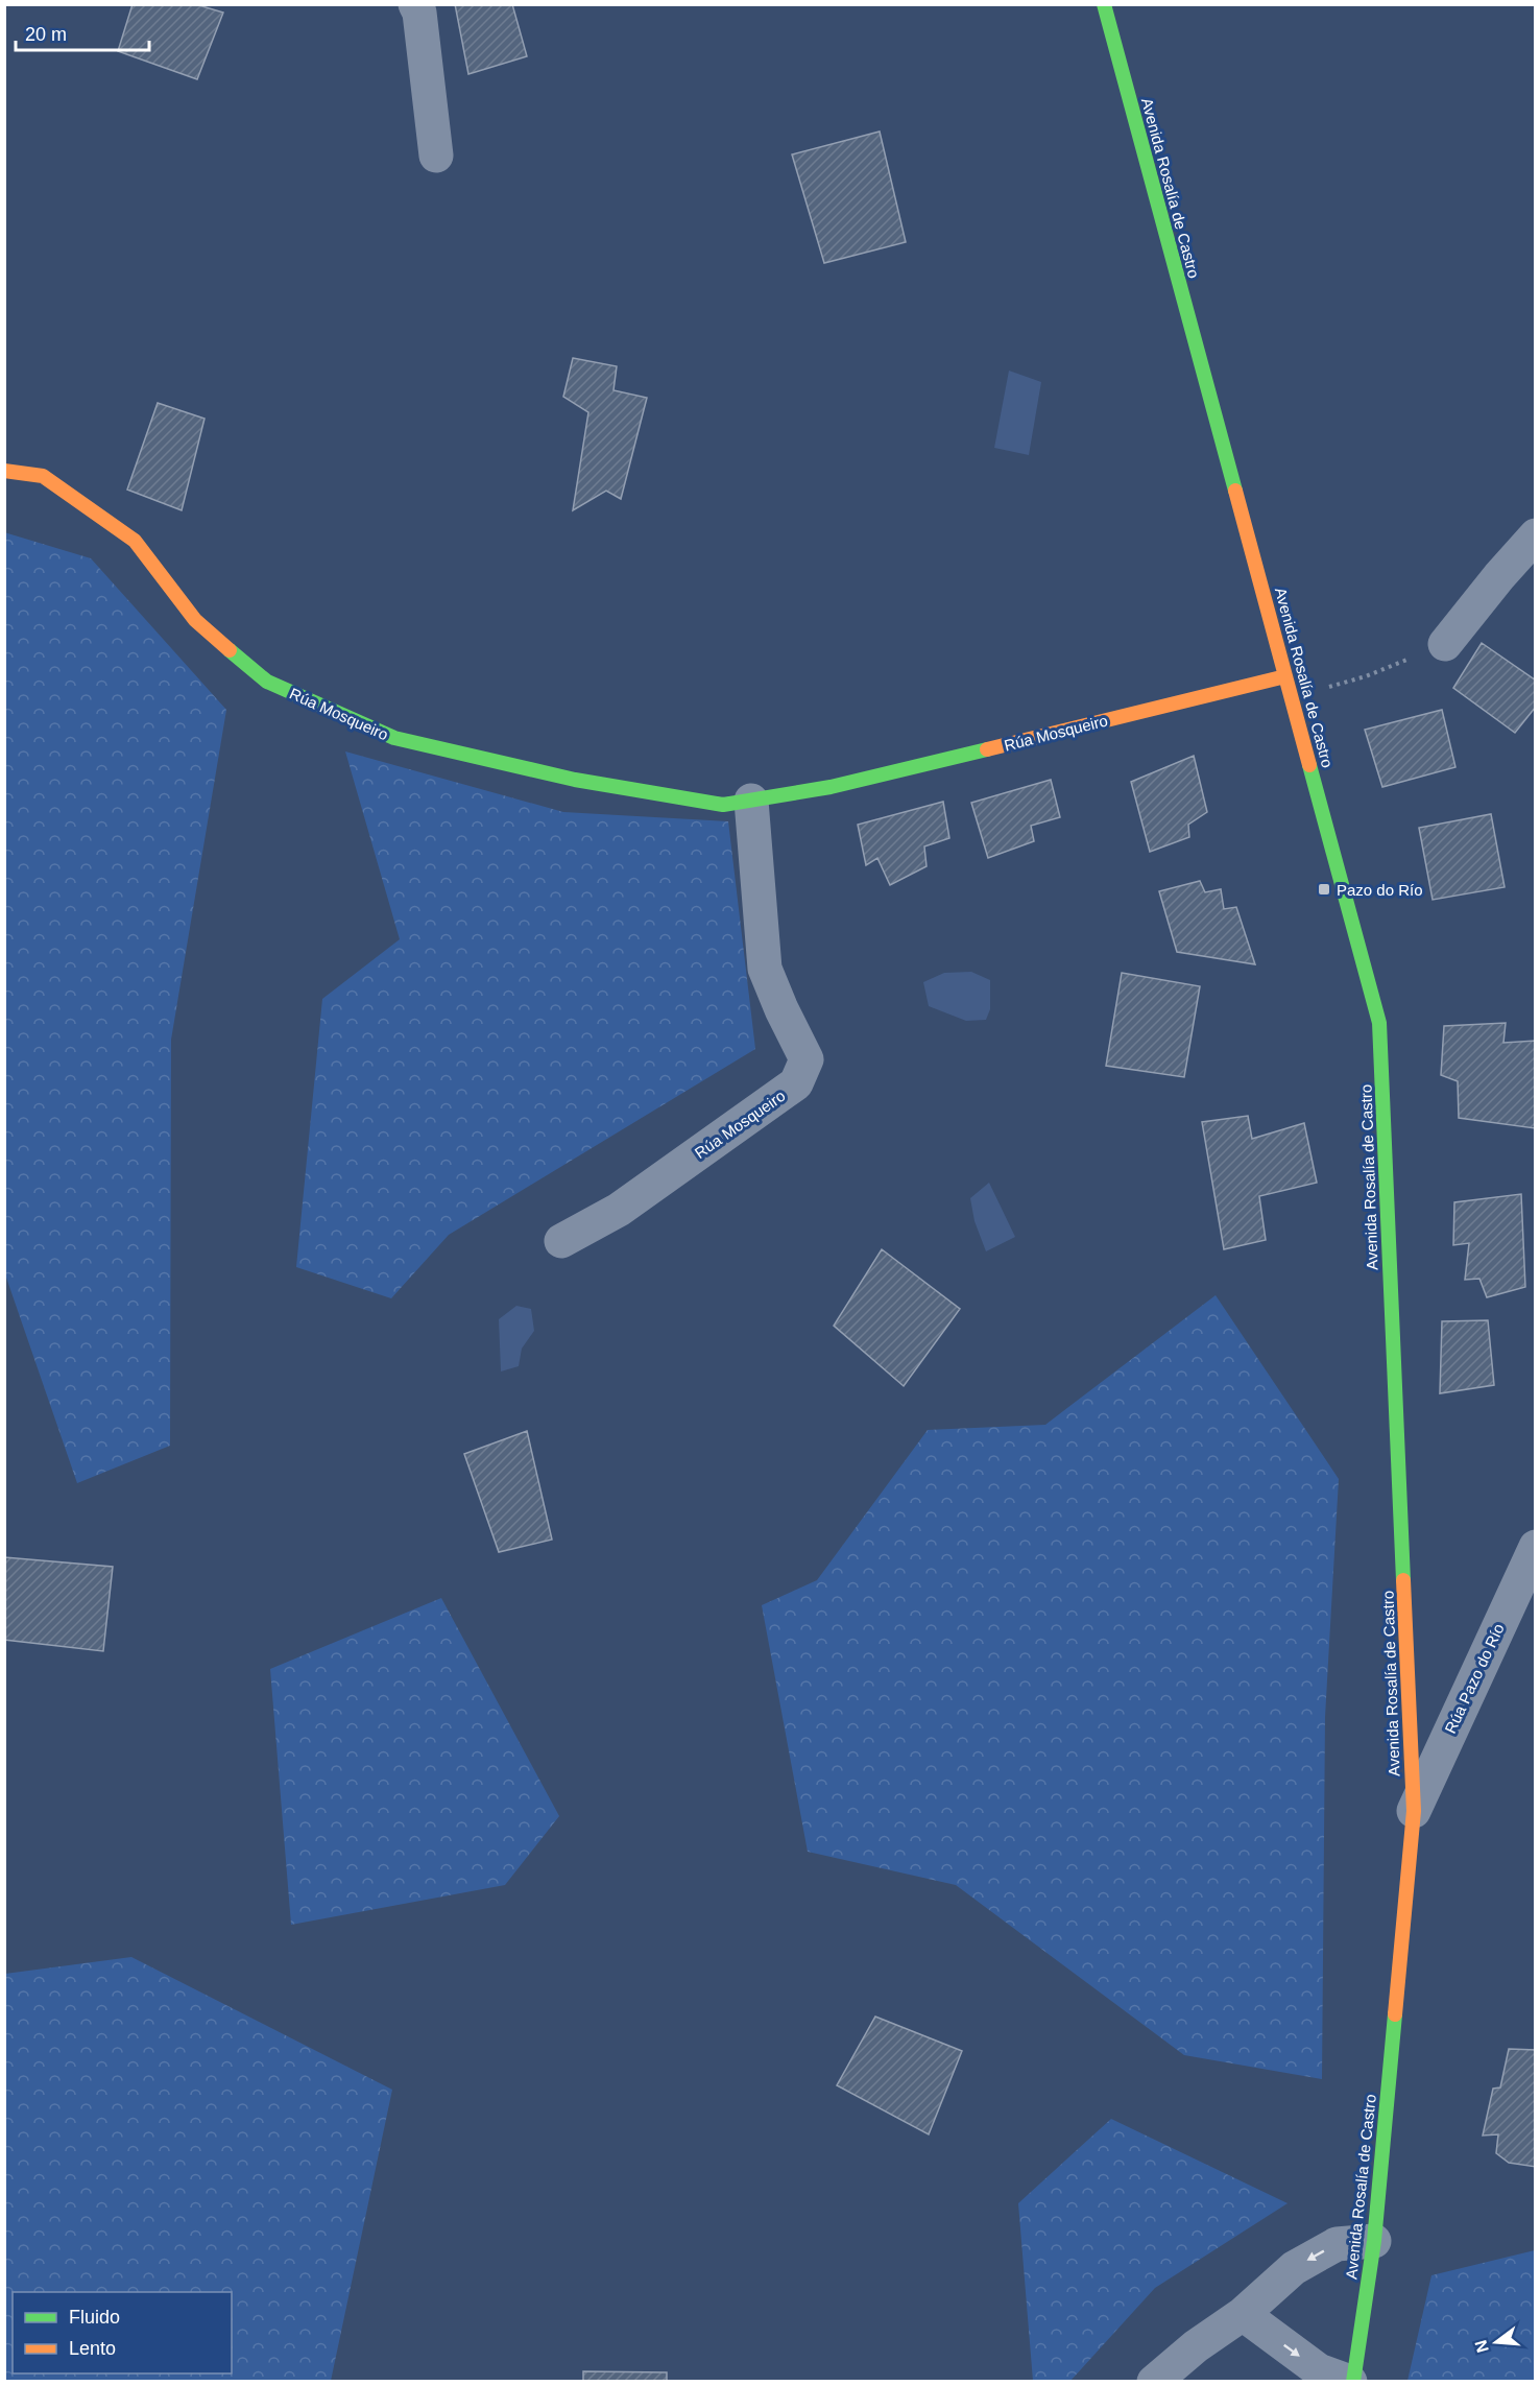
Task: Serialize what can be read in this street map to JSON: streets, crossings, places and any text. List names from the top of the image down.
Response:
{
  "streets": {
    "street": ["Avenida Rosalía de Castro", "Rúa Mosqueiro", "Rúa Pazo do Río"]
  },
  "crossings": [
    ["Avenida Rosalía de Castro", "Rúa Mosqueiro"],
    ["Avenida Rosalía de Castro", "Rúa Pazo do Río"]
  ],
  "places": {
    "transit": ["Pazo do Río"]
  },
  "legend": ["Fluido", "Lento"],
  "scale_bar": "20 m",
  "north": "left"
}
